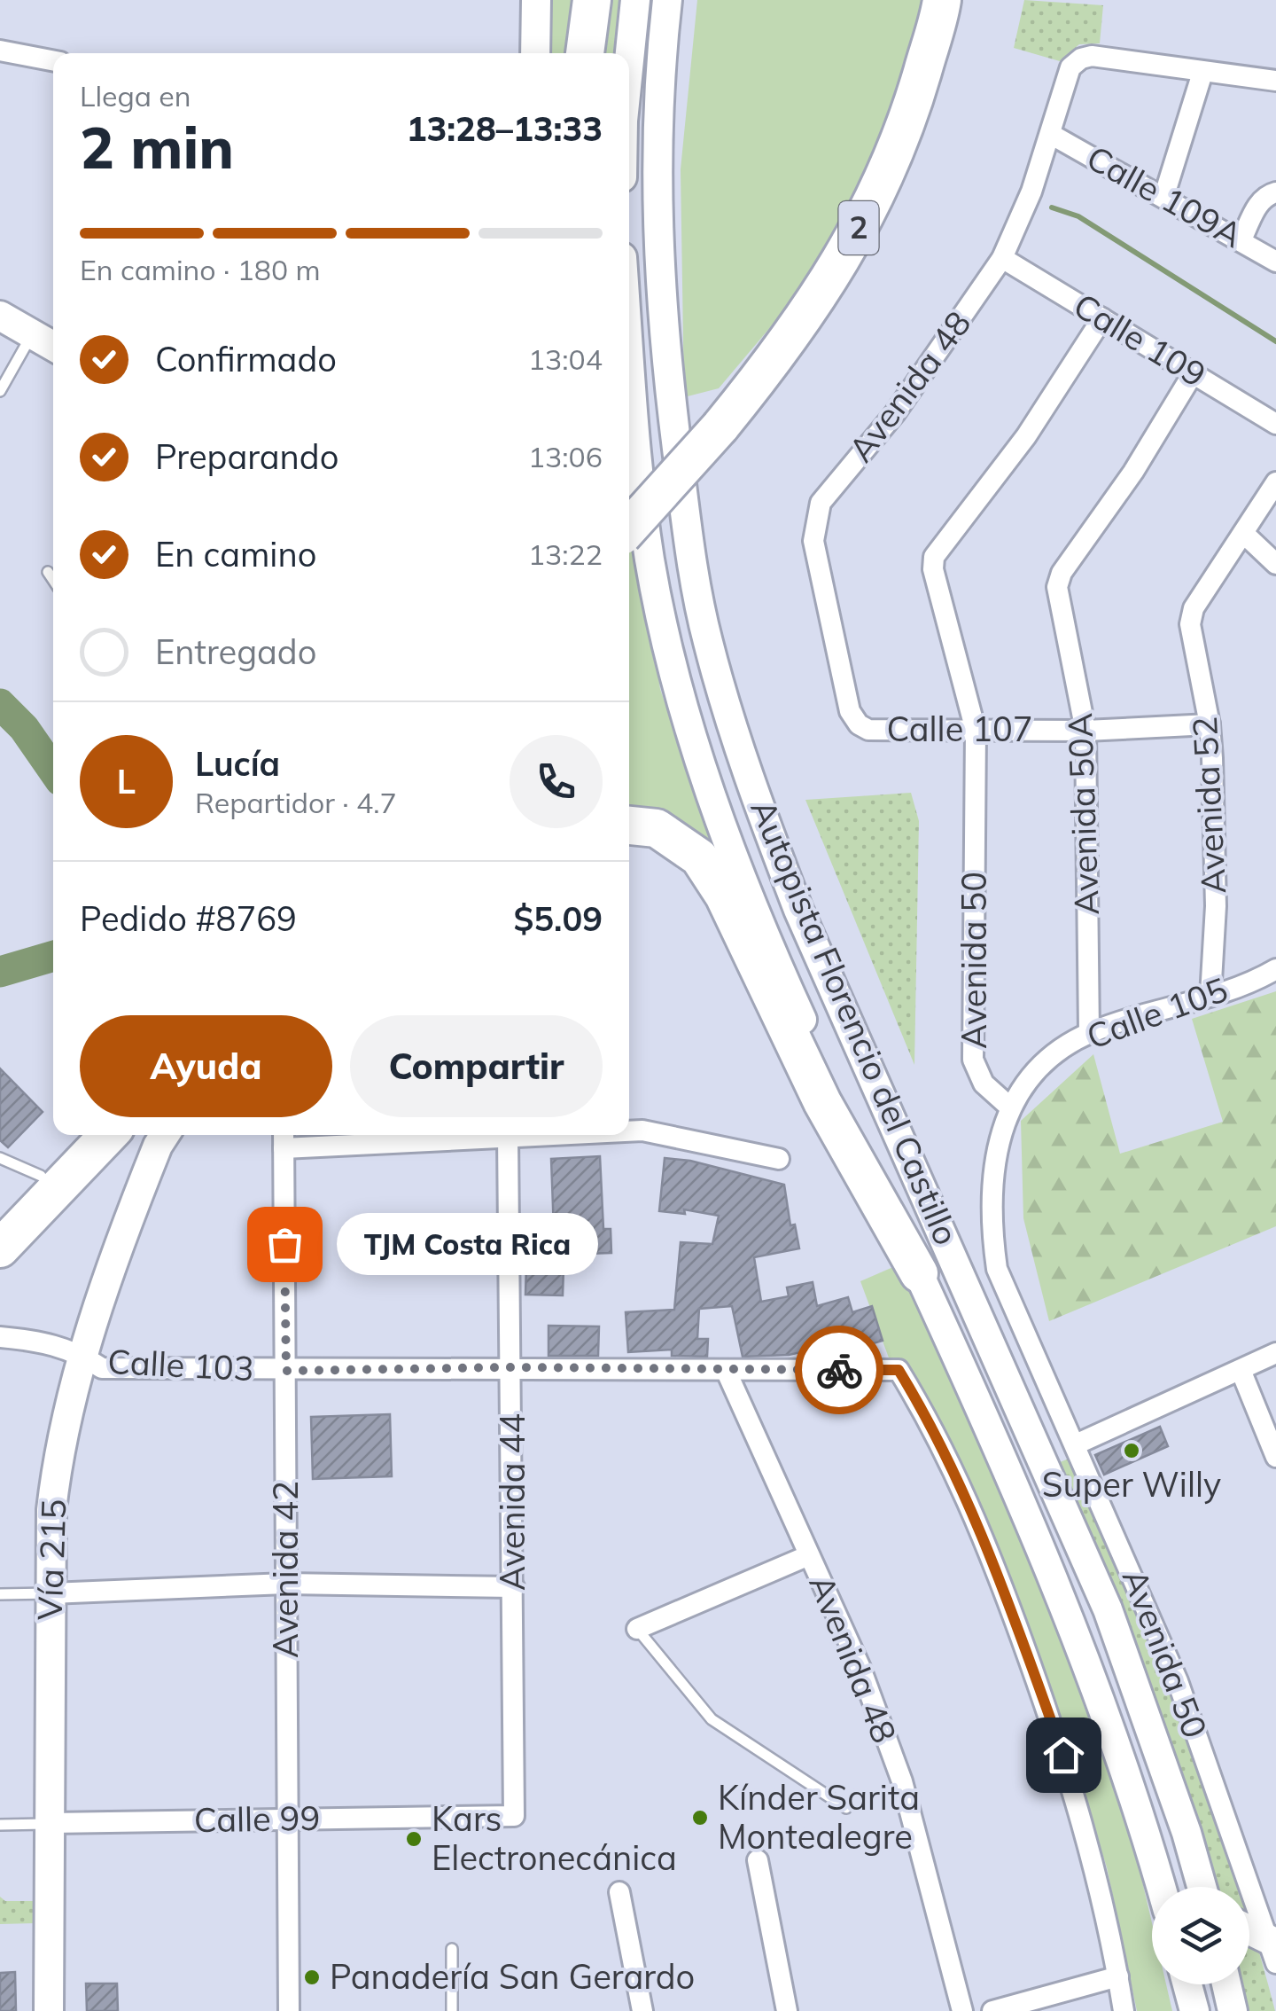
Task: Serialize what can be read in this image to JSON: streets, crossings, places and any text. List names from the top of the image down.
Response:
{
  "streets": {
    "highway": ["2"],
    "main road": ["Autopista Florencio del Castillo", "Vía 215"],
    "street": [
      "Calle 109A",
      "Calle 109",
      "Avenida 48",
      "Calle 107",
      "Avenida 52",
      "Avenida 50A",
      "Avenida 50",
      "Calle 105",
      "Calle 103",
      "Avenida 44",
      "Avenida 42",
      "Calle 99"
    ]
  },
  "crossings": [
    ["Calle 109A", "Avenida 48"],
    ["Calle 109", "Avenida 48"],
    ["Calle 109", "Avenida 50A"],
    ["Calle 109", "Avenida 50"],
    ["Avenida 48", "Calle 107"],
    ["Avenida 48", "Calle 103"],
    ["Calle 107", "Avenida 52"],
    ["Calle 107", "Avenida 50A"],
    ["Calle 107", "Avenida 50"],
    ["Avenida 52", "Calle 105"],
    ["Avenida 50A", "Calle 105"],
    ["Avenida 50", "Calle 105"],
    ["Calle 103", "Avenida 44"],
    ["Calle 103", "Vía 215"],
    ["Calle 103", "Avenida 42"],
    ["Avenida 44", "Calle 99"],
    ["Vía 215", "Calle 99"],
    ["Avenida 42", "Calle 99"]
  ],
  "places": [
    "TJM Costa Rica",
    "Super Willy",
    "Kínder Sarita Montealegre",
    "Kars Electronecánica",
    "Panadería San Gerardo"
  ],
  "page": {
    "heading": ["2 min", "Llega en", "13:28–13:33"],
    "panel": [
      "Lucía",
      "Repartidor · 4.7",
      "Pedido #8769",
      "$5.09"
    ],
    "bar": "En camino · 180 m",
    "list": [
      ["Confirmado", "13:04"],
      ["Preparando", "13:06"],
      ["En camino", "13:22"],
      "Entregado"
    ],
    "round": "L",
    "buttons": ["Ayuda", "Compartir"],
    "bubble": "TJM Costa Rica"
  }
}
